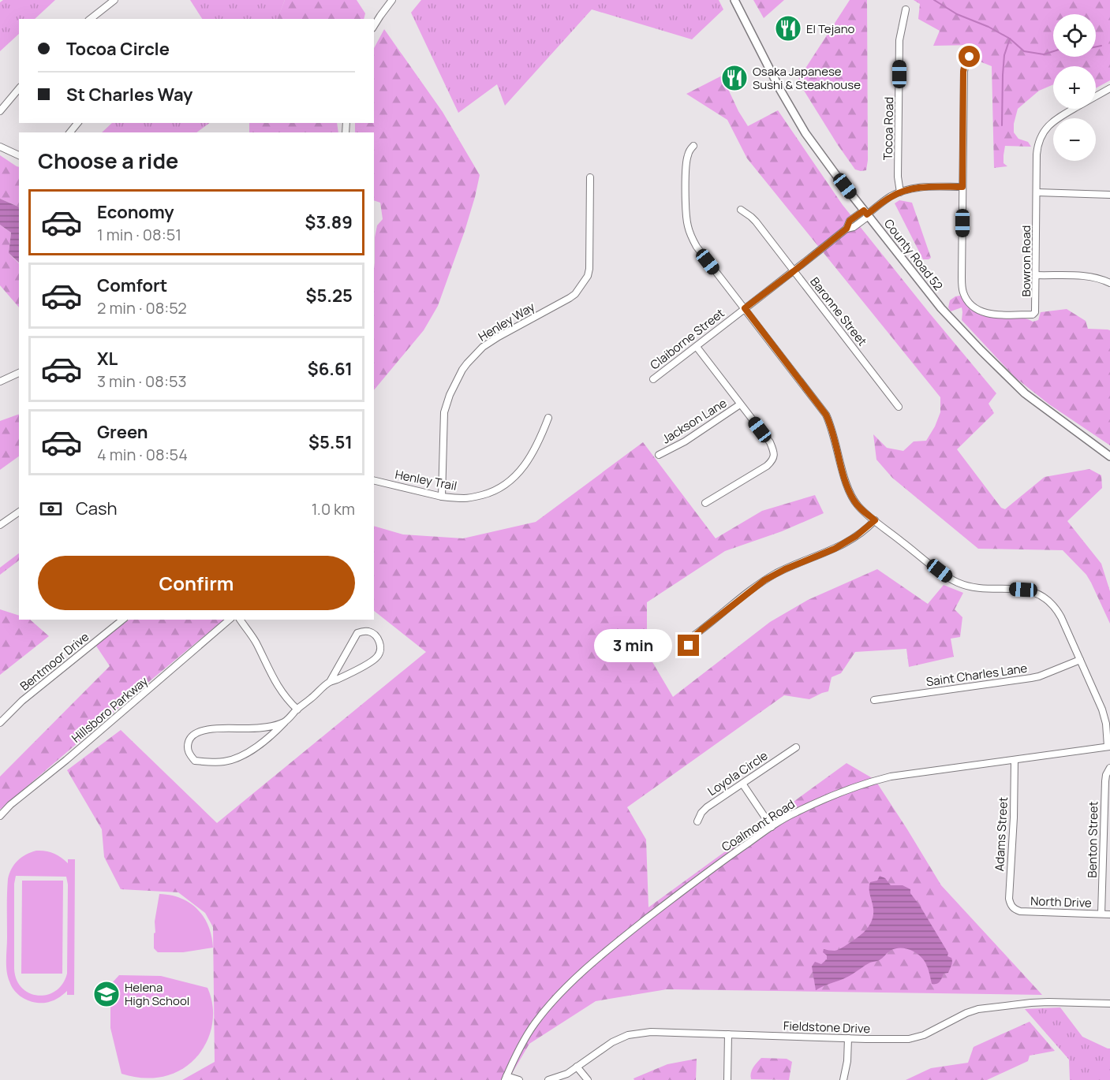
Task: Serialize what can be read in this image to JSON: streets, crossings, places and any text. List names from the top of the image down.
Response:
{
  "streets": {
    "main road": ["County Road 52"],
    "street": [
      "Tocoa Road",
      "Bowron Road",
      "Baronne Street",
      "Henley Way",
      "Claiborne Street",
      "Jackson Lane",
      "Henley Trail",
      "Bentmoor Drive",
      "Saint Charles Lane",
      "Hillsboro Parkway",
      "Loyola Circle",
      "Coalmont Road",
      "Adams Street",
      "Benton Street",
      "North Drive",
      "Fieldstone Drive"
    ]
  },
  "crossings": [
    ["Tocoa Road", "Claiborne Street"],
    ["County Road 52", "Claiborne Street"],
    ["Bowron Road", "Claiborne Street"],
    ["Baronne Street", "Claiborne Street"],
    ["Henley Way", "Henley Trail"],
    ["Coalmont Road", "Adams Street"],
    ["Adams Street", "North Drive"],
    ["Benton Street", "North Drive"]
  ],
  "places": {
    "restaurant": ["El Tejano", "Osaka Japanese Sushi & Steakhouse"],
    "school or university": ["Helena High School"]
  },
  "page": {
    "map_buttons": ["+", "−"],
    "banner": ["Tocoa Circle", "St Charles Way"],
    "heading": "Choose a ride",
    "list": [
      {
        "name": "Economy",
        "note": "1 min · 08:51",
        "value": "$3.89"
      },
      {
        "name": "Comfort",
        "note": "2 min · 08:52",
        "value": "$5.25"
      },
      {
        "name": "XL",
        "note": "3 min · 08:53",
        "value": "$6.61"
      },
      {
        "name": "Green",
        "note": "4 min · 08:54",
        "value": "$5.51"
      }
    ],
    "pay": ["Cash", "1.0 km"],
    "buttons": "Confirm",
    "bubble": "3 min"
  }
}
